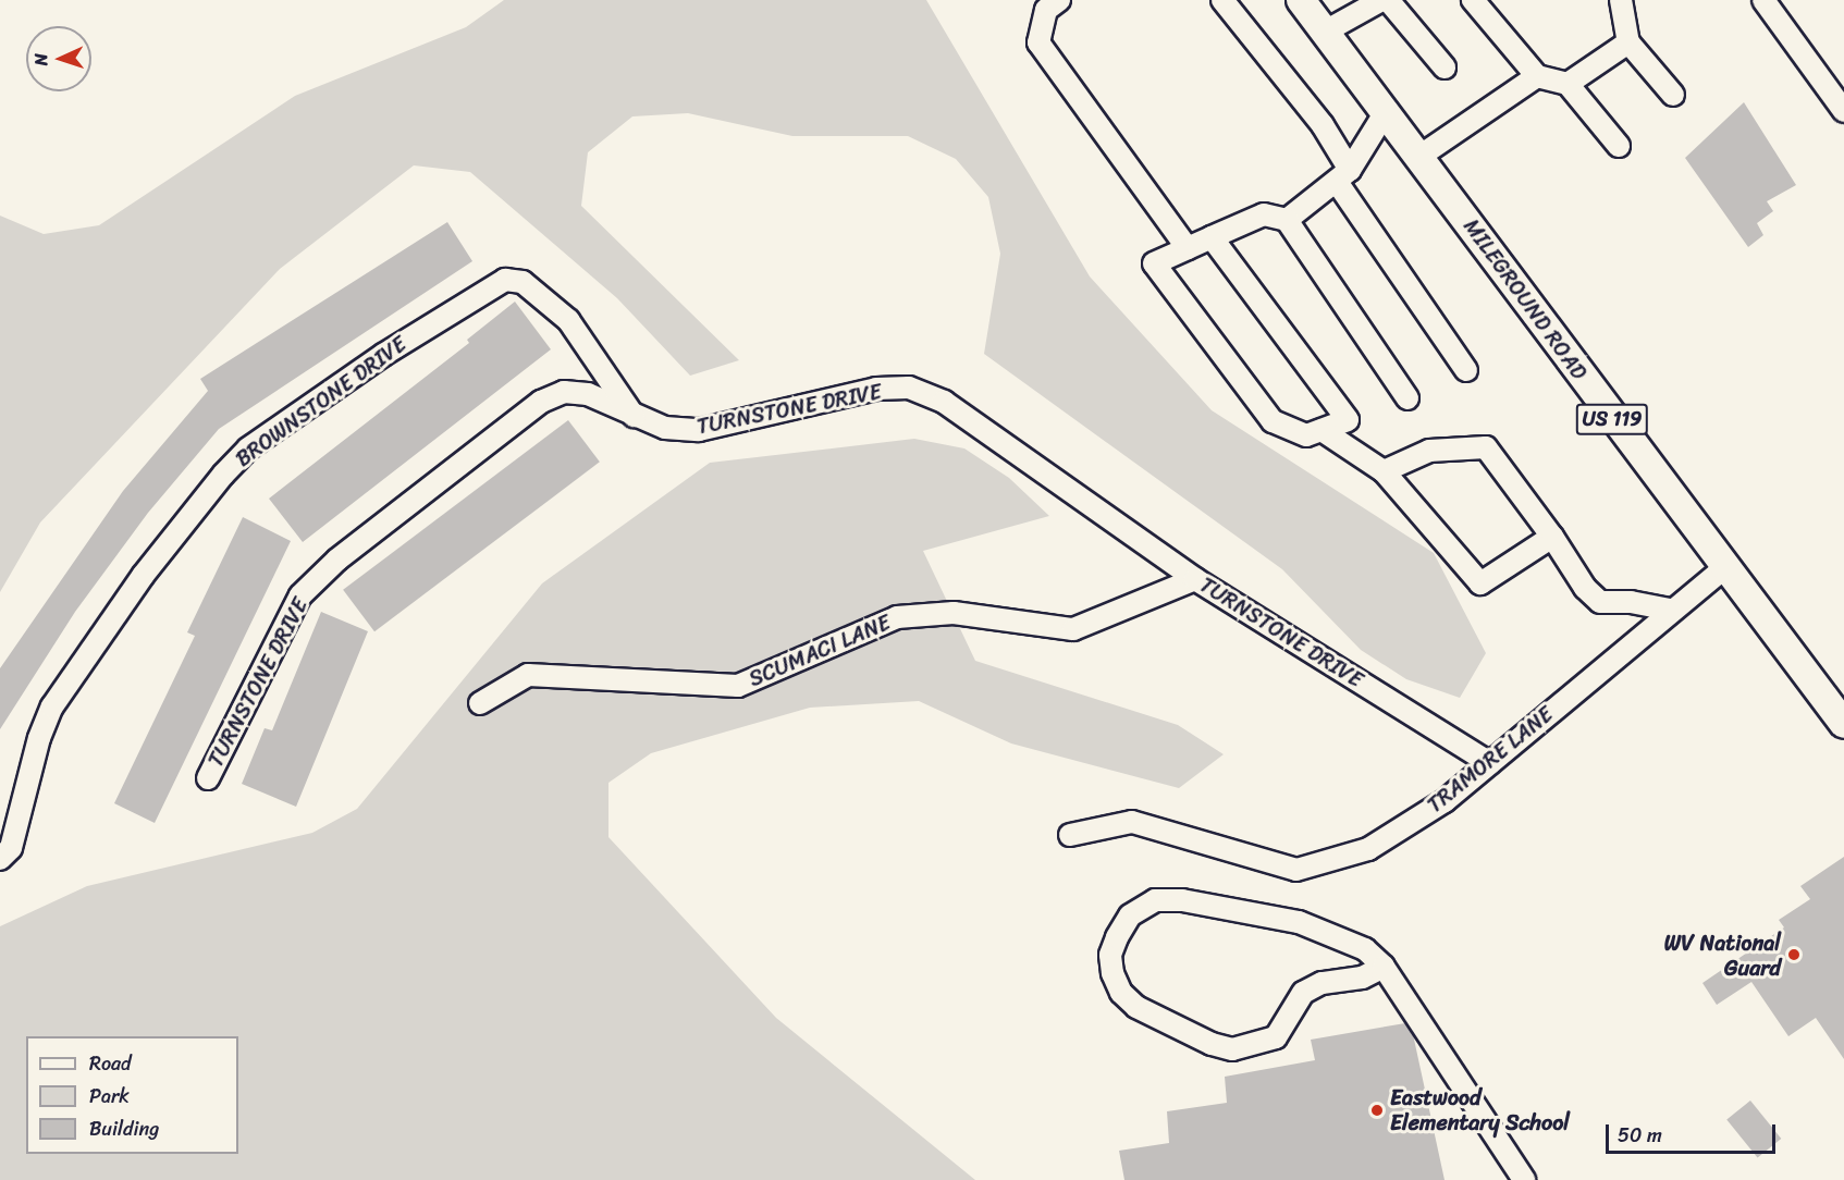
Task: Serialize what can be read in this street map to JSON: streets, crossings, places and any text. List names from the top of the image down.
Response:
{
  "streets": {
    "main road": ["MILEGROUND ROAD", "US 119"],
    "street": [
      "BROWNSTONE DRIVE",
      "TURNSTONE DRIVE",
      "SCUMACI LANE",
      "TRAMORE LANE"
    ]
  },
  "crossings": [
    ["MILEGROUND ROAD", "TRAMORE LANE"],
    ["BROWNSTONE DRIVE", "TURNSTONE DRIVE"],
    ["TURNSTONE DRIVE", "SCUMACI LANE"],
    ["TURNSTONE DRIVE", "TRAMORE LANE"]
  ],
  "places": ["WV National Guard", "Eastwood Elementary School"],
  "legend": ["Road", "Park", "Building"],
  "scale_bar": "50 m",
  "north": "left"
}
